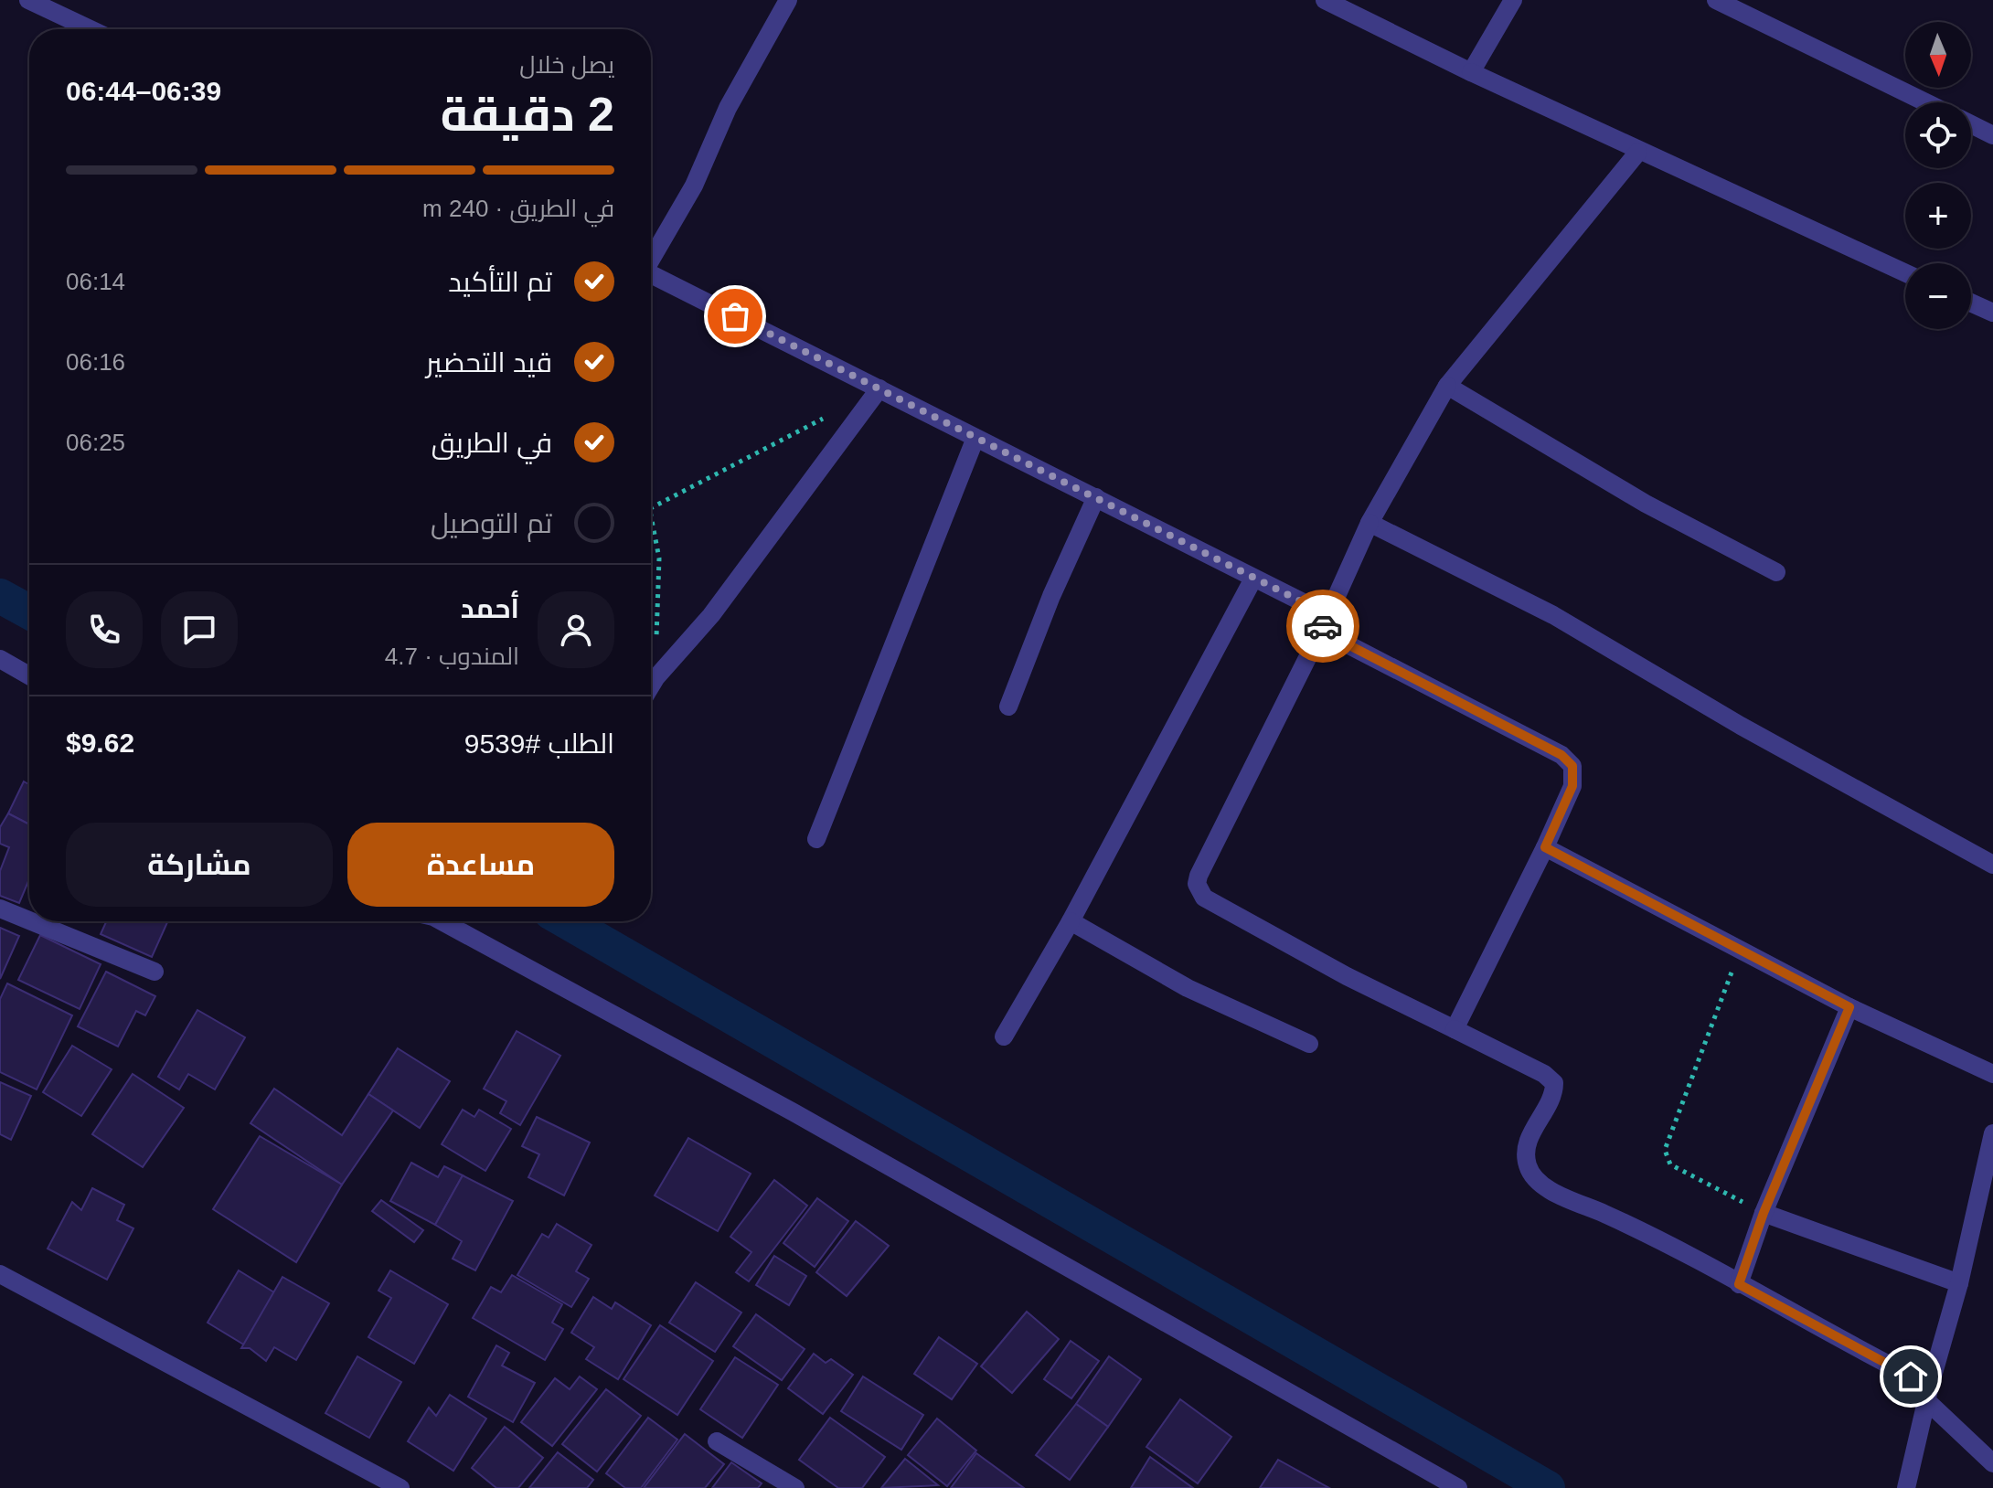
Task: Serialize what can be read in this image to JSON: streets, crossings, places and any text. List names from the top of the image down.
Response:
{
  "north": "bottom",
  "page": {
    "map_buttons": ["+", "−"],
    "heading": ["2 دقيقة", "يصل خلال", "06:39–06:44"],
    "panel": [
      "أحمد",
      "المندوب · 4.7",
      "الطلب #9539",
      "$9.62"
    ],
    "bar": "في الطريق · 240 m",
    "list": [
      ["تم التأكيد", "06:14"],
      ["قيد التحضير", "06:16"],
      ["في الطريق", "06:25"],
      "تم التوصيل"
    ],
    "buttons": ["مساعدة", "مشاركة"]
  }
}
